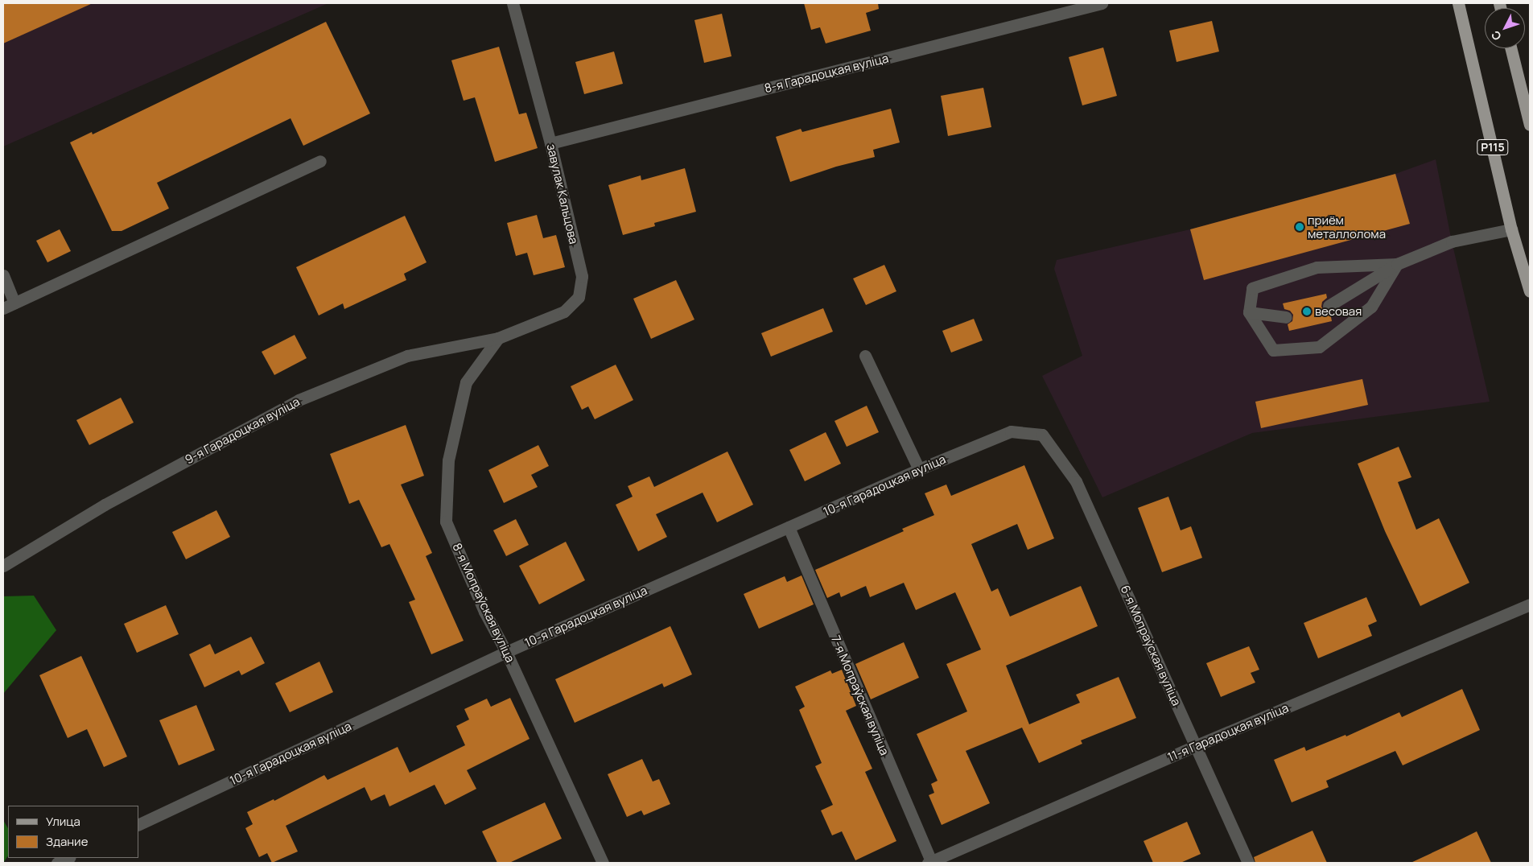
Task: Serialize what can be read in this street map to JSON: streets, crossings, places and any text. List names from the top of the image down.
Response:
{
  "streets": {
    "main road": ["Р115"],
    "street": [
      "8-я Гарадоцкая вуліца",
      "завулак Кальцова",
      "9-я Гарадоцкая вуліца",
      "10-я Гарадоцкая вуліца",
      "8-я Мопраўская вуліца",
      "6-я Мопраўская вуліца",
      "7-я Мопраўская вуліца",
      "11-я Гарадоцкая вуліца"
    ]
  },
  "crossings": [
    ["8-я Гарадоцкая вуліца", "завулак Кальцова"],
    ["завулак Кальцова", "9-я Гарадоцкая вуліца"],
    ["завулак Кальцова", "8-я Мопраўская вуліца"],
    ["9-я Гарадоцкая вуліца", "8-я Мопраўская вуліца"],
    ["10-я Гарадоцкая вуліца", "8-я Мопраўская вуліца"],
    ["10-я Гарадоцкая вуліца", "6-я Мопраўская вуліца"],
    ["10-я Гарадоцкая вуліца", "7-я Мопраўская вуліца"],
    ["6-я Мопраўская вуліца", "11-я Гарадоцкая вуліца"],
    ["7-я Мопраўская вуліца", "11-я Гарадоцкая вуліца"]
  ],
  "places": ["приём металлолома", "весовая"],
  "legend": ["Улица", "Здание"],
  "north": "bottom left"
}
